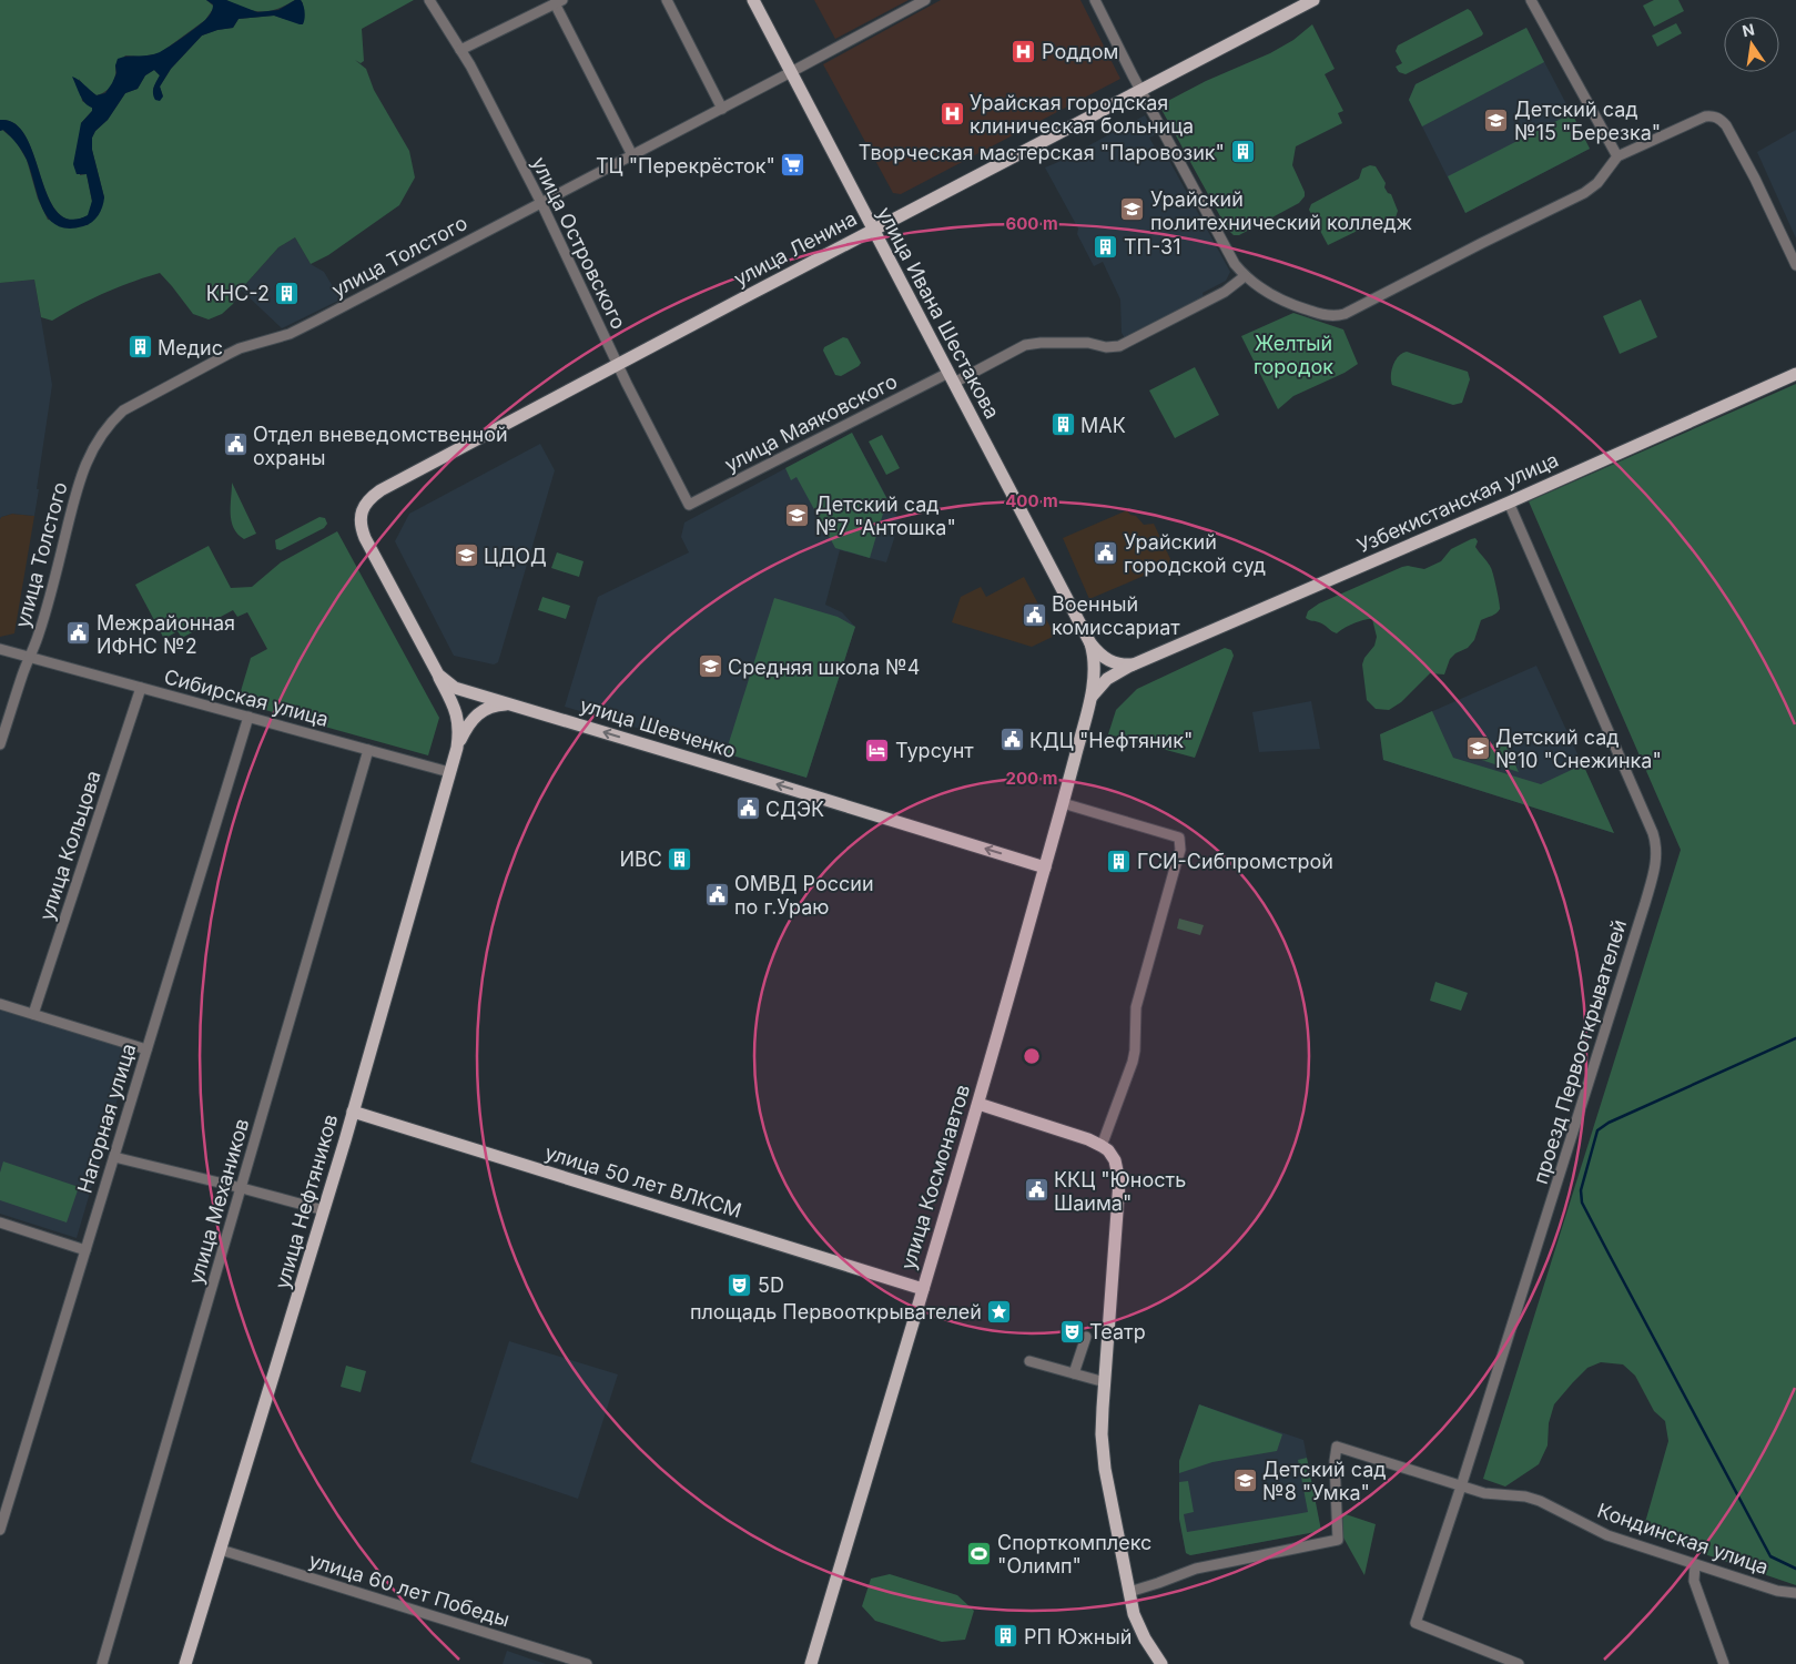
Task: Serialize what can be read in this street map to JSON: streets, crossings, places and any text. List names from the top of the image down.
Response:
{
  "streets": {
    "main road": [
      "улица Ленина",
      "улица Ивана Шестакова",
      "Узбекистанская улица",
      "улица Шевченко",
      "улица Космонавтов",
      "улица 50 лет ВЛКСМ",
      "улица Нефтяников"
    ],
    "street": [
      "улица Островского",
      "улица Толстого",
      "улица Маяковского",
      "Сибирская улица",
      "улица Кольцова",
      "проезд Первооткрывателей",
      "Нагорная улица",
      "улица Механиков",
      "Кондинская улица",
      "улица 60 лет Победы"
    ]
  },
  "crossings": [
    ["улица Островского", "улица Ленина"],
    ["улица Островского", "улица Толстого"],
    ["улица Островского", "улица Маяковского"],
    ["улица Ленина", "улица Ивана Шестакова"],
    ["улица Ленина", "улица Шевченко"],
    ["улица Толстого", "улица Ивана Шестакова"],
    ["улица Толстого", "Сибирская улица"],
    ["улица Ивана Шестакова", "улица Маяковского"],
    ["улица Ивана Шестакова", "улица Космонавтов"],
    ["Узбекистанская улица", "проезд Первооткрывателей"],
    ["Узбекистанская улица", "улица Космонавтов"],
    ["Сибирская улица", "улица Кольцова"],
    ["Сибирская улица", "Нагорная улица"],
    ["Сибирская улица", "улица Механиков"],
    ["Сибирская улица", "улица Нефтяников"],
    ["улица Шевченко", "улица Космонавтов"],
    ["улица Шевченко", "улица Нефтяников"],
    ["проезд Первооткрывателей", "Кондинская улица"],
    ["улица Космонавтов", "улица 50 лет ВЛКСМ"],
    ["улица 50 лет ВЛКСМ", "улица Нефтяников"],
    ["улица Нефтяников", "улица 60 лет Победы"]
  ],
  "one_way": ["улица Шевченко"],
  "parks": ["Желтый городок"],
  "places": {
    "hospital": ["Роддом", "Урайская городская клиническая больница"],
    "school or university": [
      "Детский сад №15 \"Березка\"",
      "Урайский политехнический колледж",
      "Детский сад №7 \"Антошка\"",
      "ЦДОД",
      "Средняя школа №4",
      "Детский сад №10 \"Снежинка\"",
      "Детский сад №8 \"Умка\""
    ],
    "building": [
      "Творческая мастерская \"Паровозик\"",
      "ТП-31",
      "КНС-2",
      "Медис",
      "МАК",
      "ИВС",
      "ГСИ-Сибпромстрой",
      "РП Южный"
    ],
    "supermarket": ["ТЦ \"Перекрёсток\""],
    "public building": [
      "Отдел вневедомственной охраны",
      "Урайский городской суд",
      "Военный комиссариат",
      "Межрайонная ИФНС №2",
      "КДЦ \"Нефтяник\"",
      "СДЭК",
      "ОМВД России по г.Ураю",
      "ККЦ \"Юность Шаима\""
    ],
    "hotel": ["Турсунт"],
    "theatre": ["5D", "Театр"],
    "place": ["площадь Первооткрывателей"],
    "sports": ["Спорткомплекс \"Олимп\""]
  },
  "north": "top",
  "rings": ["600 m", "400 m", "200 m"]
}
